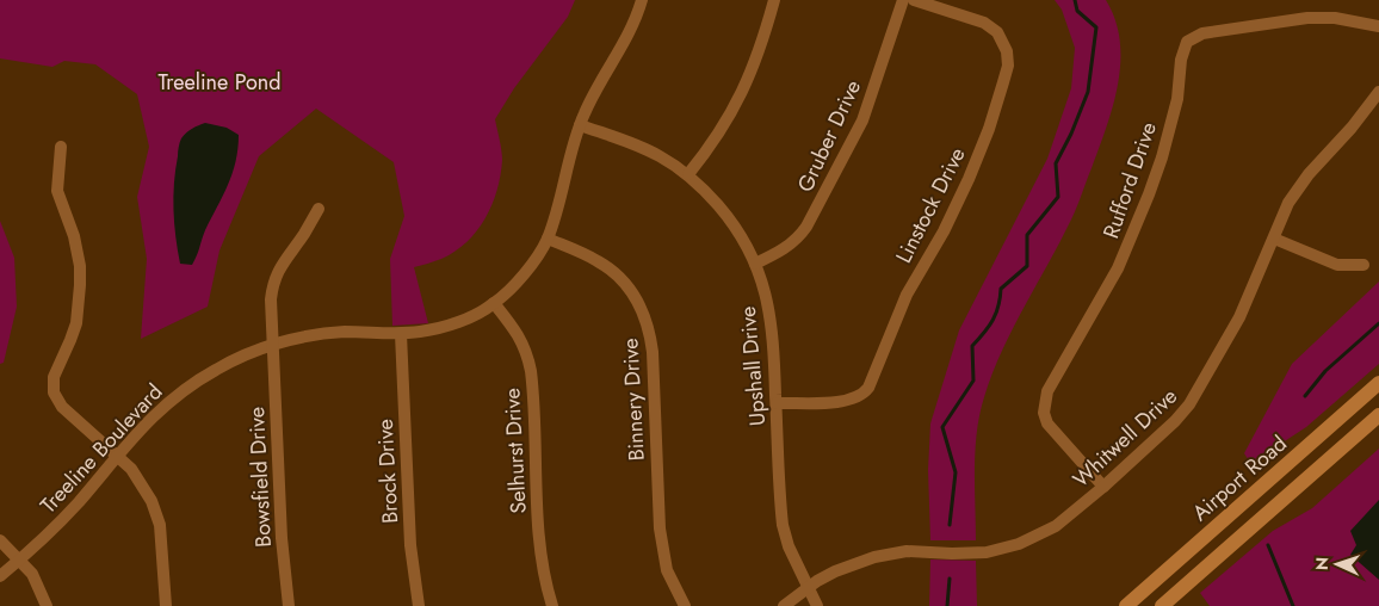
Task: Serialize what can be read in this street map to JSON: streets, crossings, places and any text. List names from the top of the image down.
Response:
{
  "streets": {
    "main road": ["Airport Road"],
    "street": [
      "Gruber Drive",
      "Rufford Drive",
      "Linstock Drive",
      "Upshall Drive",
      "Binnery Drive",
      "Whitwell Drive",
      "Treeline Boulevard",
      "Selhurst Drive",
      "Brock Drive",
      "Bowsfield Drive"
    ]
  },
  "crossings": [
    ["Gruber Drive", "Upshall Drive"],
    ["Rufford Drive", "Whitwell Drive"],
    ["Linstock Drive", "Upshall Drive"],
    ["Upshall Drive", "Whitwell Drive"],
    ["Upshall Drive", "Treeline Boulevard"],
    ["Binnery Drive", "Treeline Boulevard"],
    ["Treeline Boulevard", "Selhurst Drive"],
    ["Treeline Boulevard", "Brock Drive"],
    ["Treeline Boulevard", "Bowsfield Drive"]
  ],
  "parks": ["Treeline Pond"],
  "north": "left"
}
